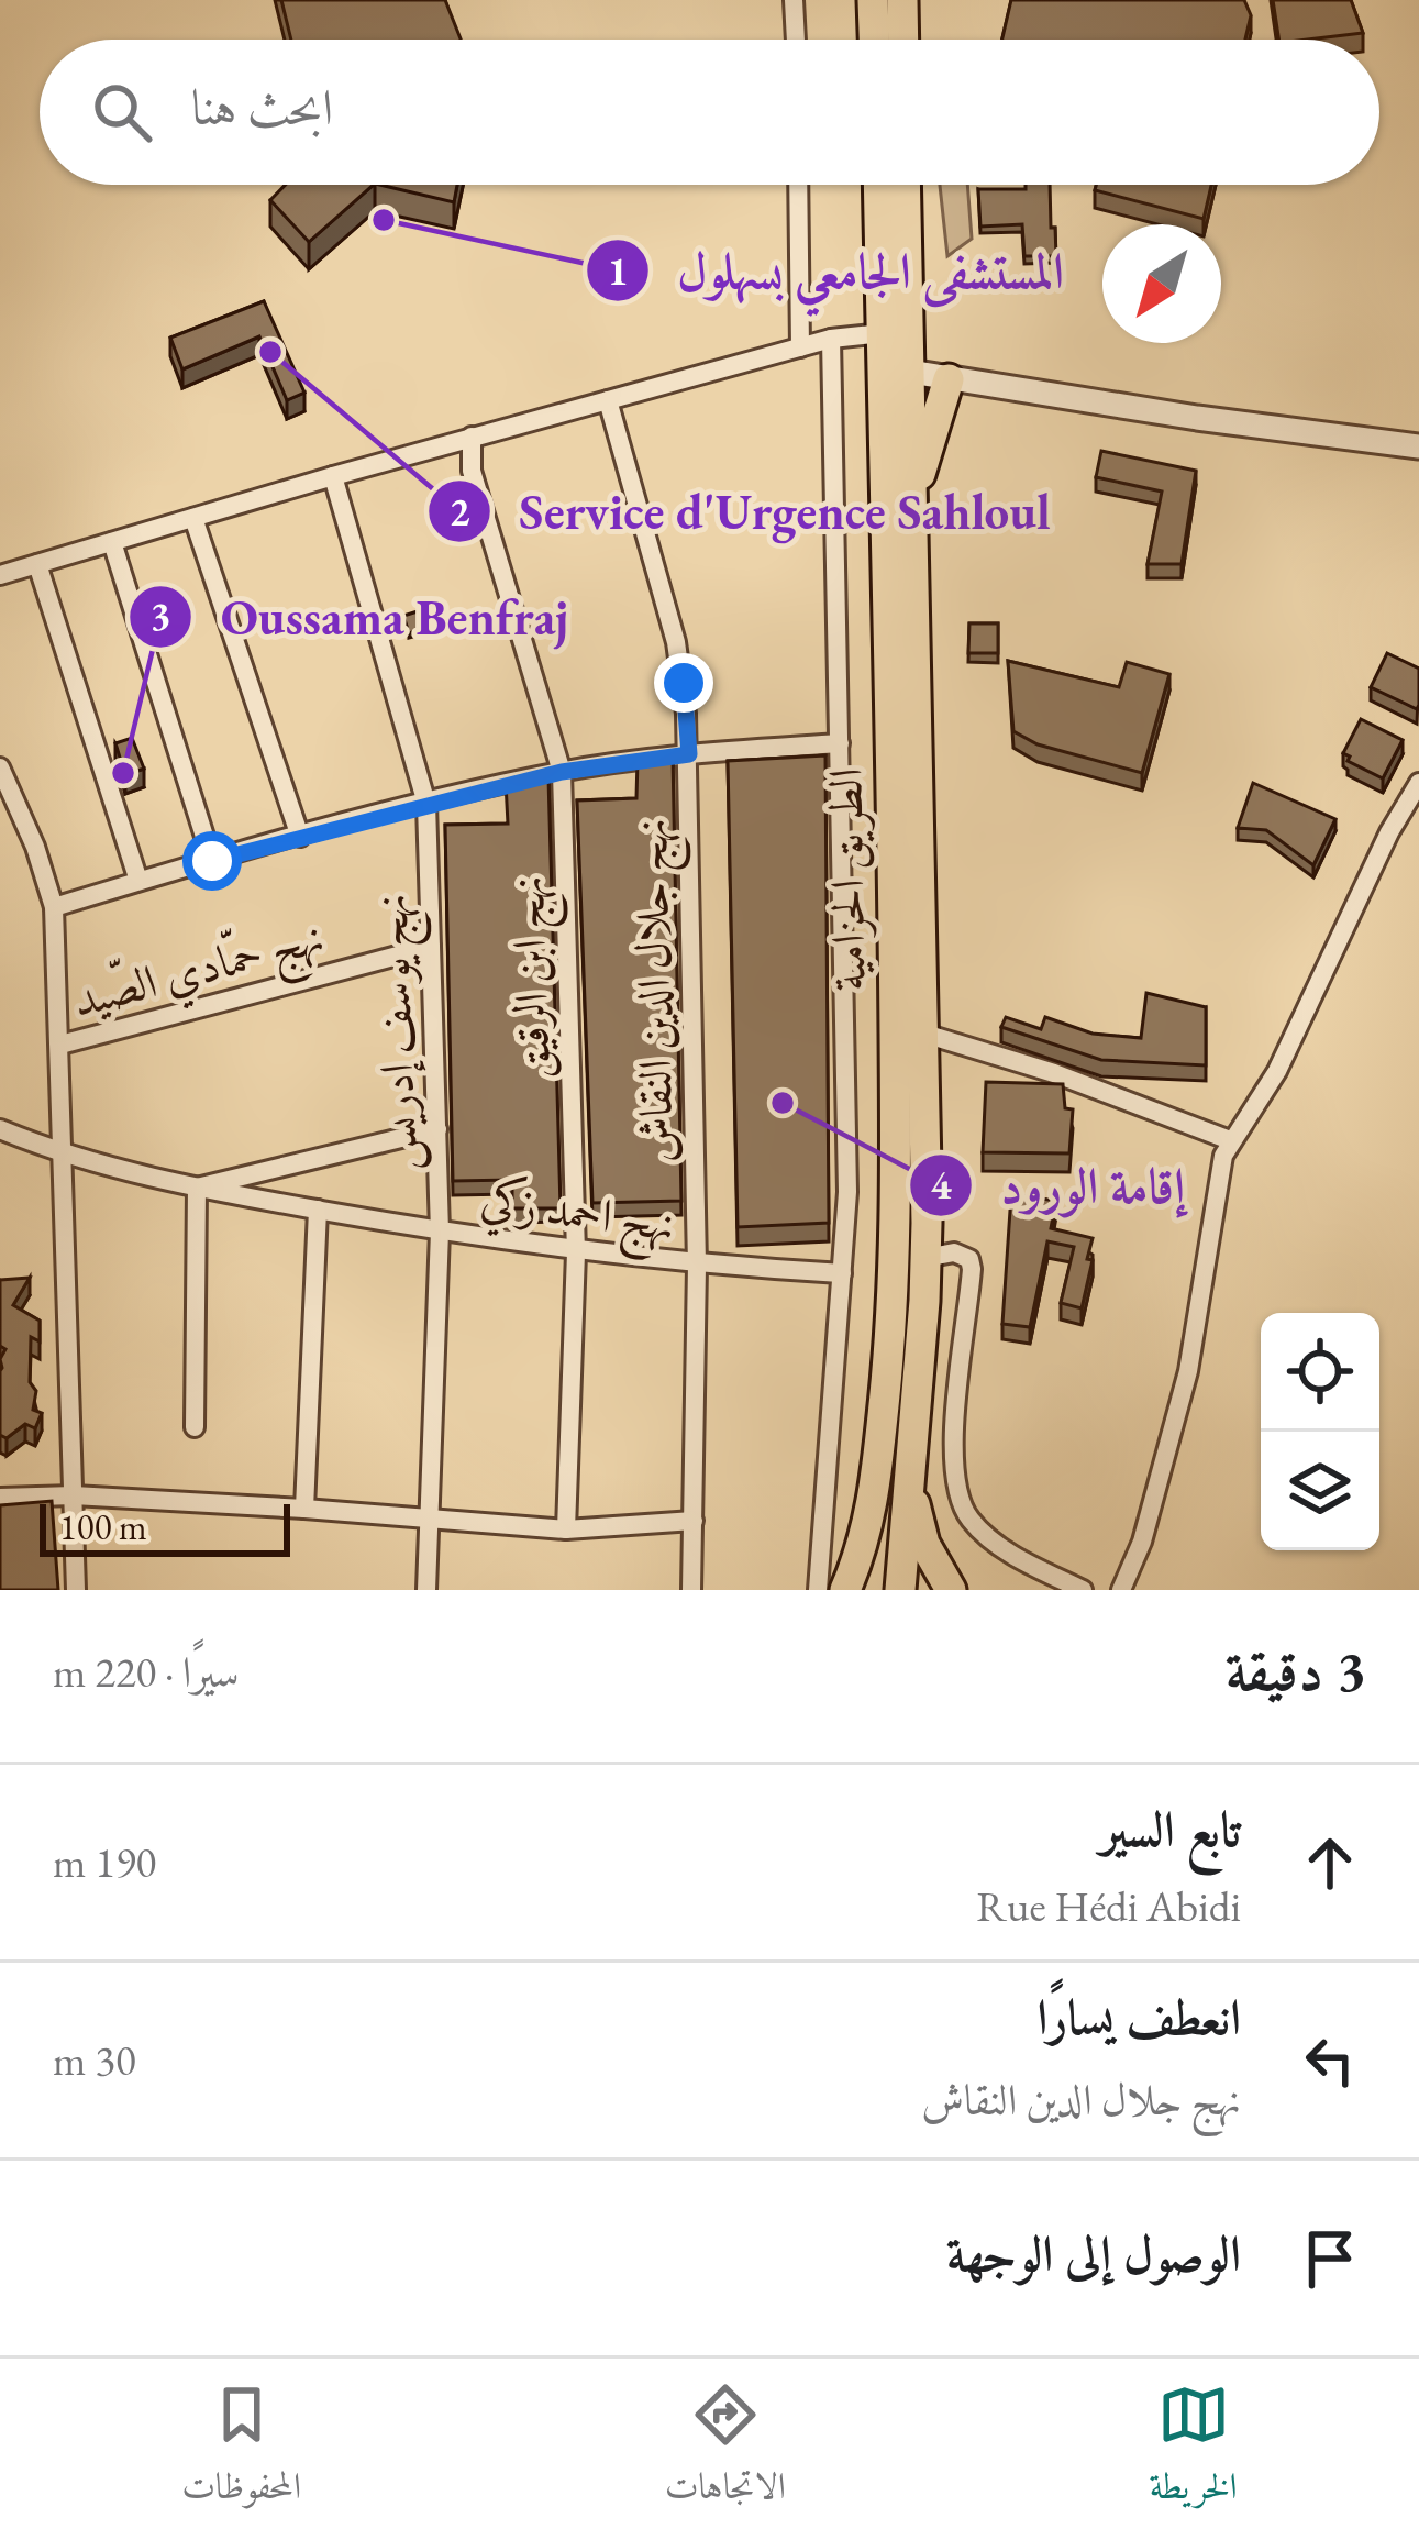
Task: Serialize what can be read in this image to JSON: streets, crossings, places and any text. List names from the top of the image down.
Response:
{
  "streets": {
    "highway": ["الطريق الحزامية"],
    "street": [
      "نهج حمّادي الصّيد",
      "نهج ابن الرقيق",
      "نهج جلال الدين النقاش",
      "نهج يوسف إدريس",
      "نهج احمد زكي"
    ]
  },
  "crossings": [
    ["نهج حمّادي الصّيد", "نهج يوسف إدريس"],
    ["نهج ابن الرقيق", "نهج احمد زكي"],
    ["نهج جلال الدين النقاش", "نهج احمد زكي"],
    ["نهج يوسف إدريس", "نهج احمد زكي"]
  ],
  "places": [
    "المستشفى الجامعي بسهلول",
    "Service d'Urgence Sahloul",
    "Oussama Benfraj",
    "إقامة الورود"
  ],
  "scale_bar": "100 m",
  "north": "bottom left",
  "page": {
    "search": "ابحث هنا",
    "scale": "100 m",
    "heading": ["3 دقيقة", "سيرًا · 220 m"],
    "list": [
      ["تابع السير", "Rue Hédi Abidi", "190 m"],
      ["انعطف يسارًا", "نهج جلال الدين النقاش", "30 m"],
      "الوصول إلى الوجهة"
    ],
    "nav": ["الخريطة", "الاتجاهات", "المحفوظات"]
  }
}
